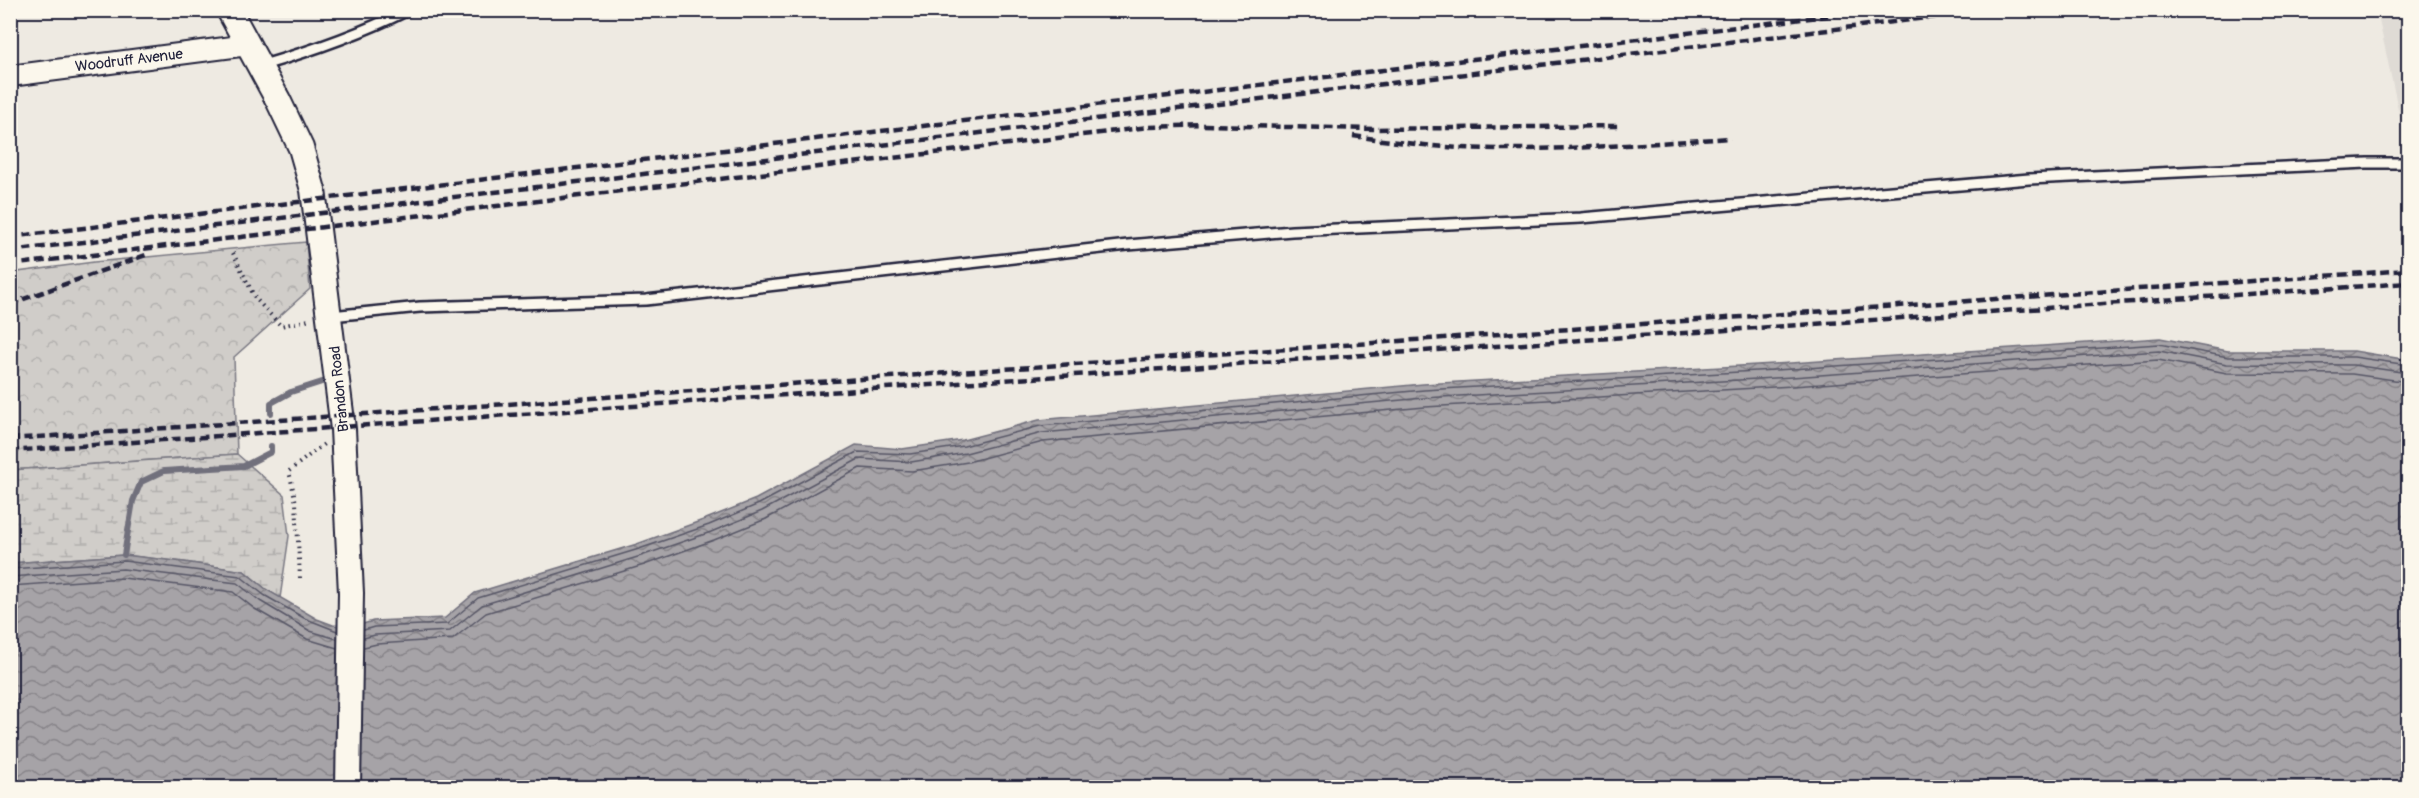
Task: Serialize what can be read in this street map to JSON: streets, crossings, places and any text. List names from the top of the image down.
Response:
{
  "streets": {
    "street": ["Woodruff Avenue", "Brandon Road"]
  },
  "crossings": [
    ["Woodruff Avenue", "Brandon Road"]
  ]
}
